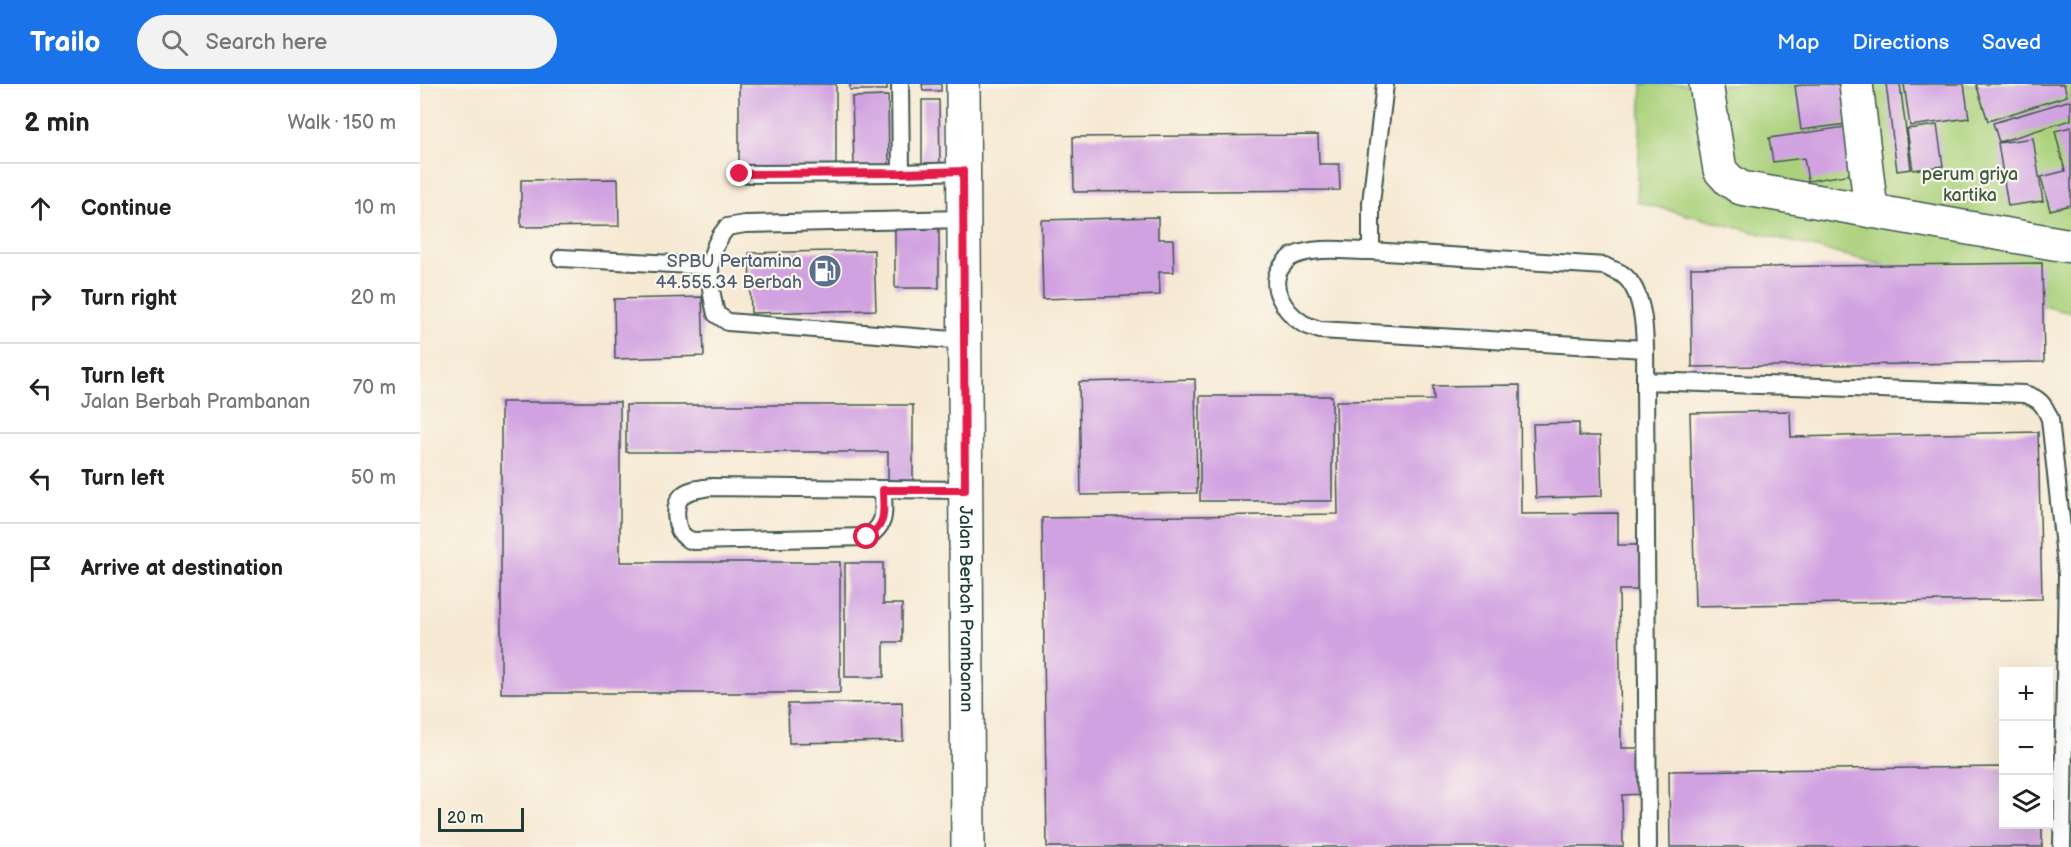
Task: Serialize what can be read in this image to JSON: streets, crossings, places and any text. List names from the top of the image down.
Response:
{
  "streets": {
    "street": ["Jalan Berbah Prambanan"]
  },
  "parks": ["perum griya kartika"],
  "places": {
    "fuel station": ["SPBU Pertamina 44.555.34 Berbah"]
  },
  "scale_bar": "20 m",
  "page": {
    "header": "Trailo",
    "search": "Search here",
    "nav": ["Map", "Directions", "Saved"],
    "heading": ["2 min", "Walk · 150 m"],
    "list": [
      ["Continue", "10 m"],
      ["Turn right", "20 m"],
      ["Turn left", "Jalan Berbah Prambanan", "70 m"],
      ["Turn left", "50 m"],
      "Arrive at destination"
    ],
    "map_buttons": ["+", "−"],
    "scale": "20 m"
  }
}
